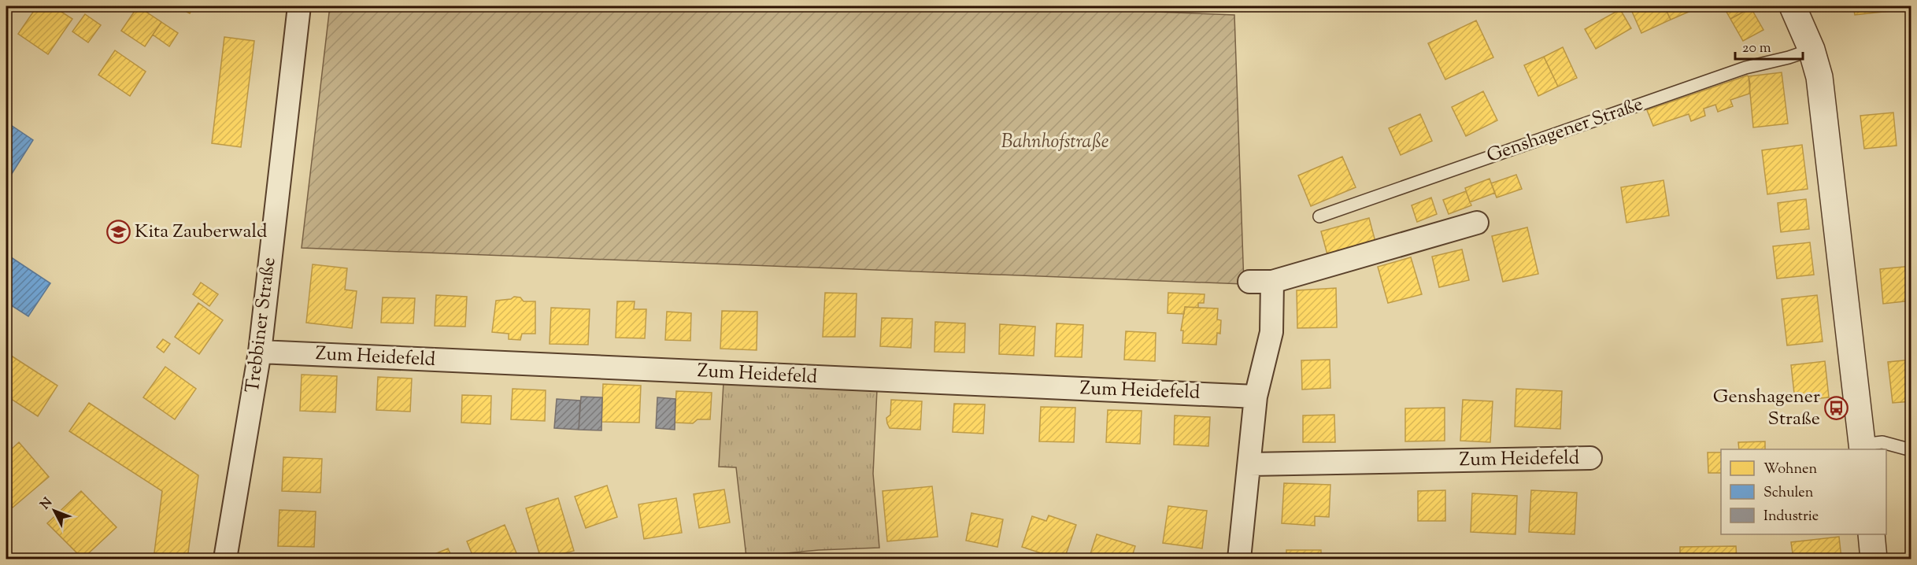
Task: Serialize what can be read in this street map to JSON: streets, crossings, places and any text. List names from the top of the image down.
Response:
{
  "streets": {
    "street": ["Trebbiner Straße", "Zum Heidefeld"],
    "lane": ["Genshagener Straße"]
  },
  "crossings": [
    ["Trebbiner Straße", "Zum Heidefeld"]
  ],
  "parks": ["Bahnhofstraße"],
  "places": {
    "school or university": ["Kita Zauberwald"],
    "bus stop": ["Genshagener Straße"]
  },
  "legend": ["Wohnen", "Schulen", "Industrie"],
  "scale_bar": "20 m",
  "north": "top left"
}
